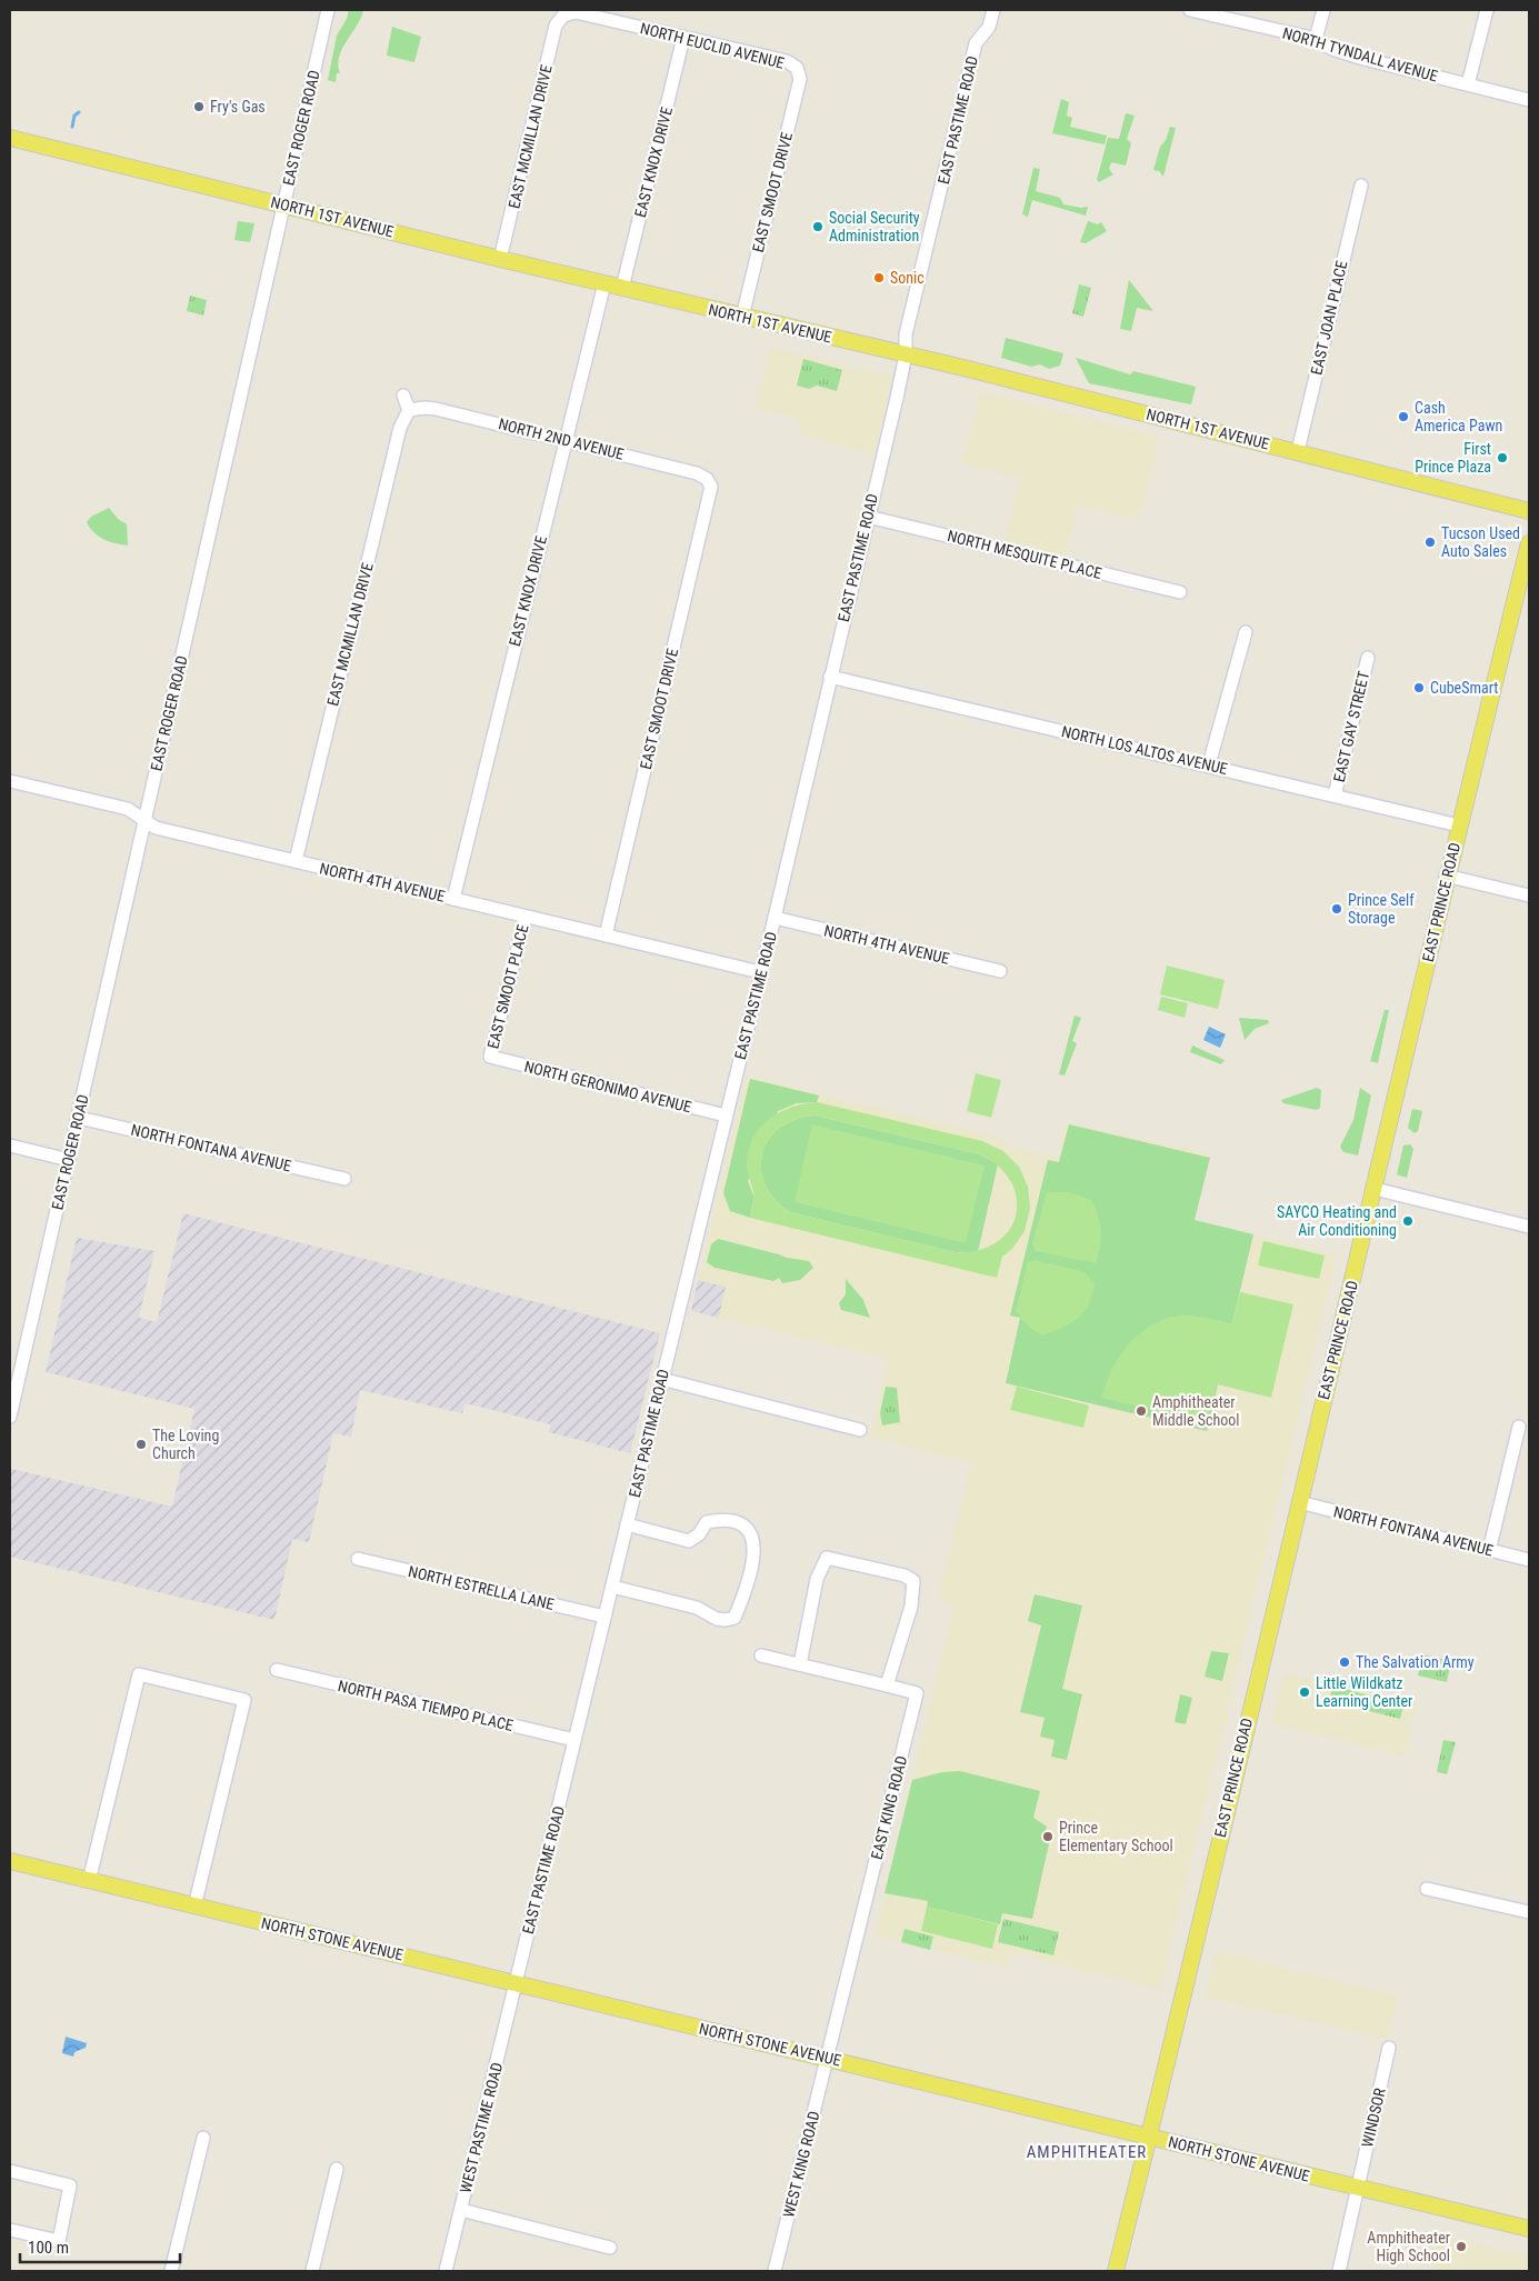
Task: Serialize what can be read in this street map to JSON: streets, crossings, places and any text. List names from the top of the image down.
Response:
{
  "streets": {
    "main road": ["NORTH 1ST AVENUE", "EAST PRINCE ROAD", "NORTH STONE AVENUE"],
    "street": [
      "NORTH EUCLID AVENUE",
      "NORTH TYNDALL AVENUE",
      "EAST PASTIME ROAD",
      "EAST ROGER ROAD",
      "EAST MCMILLAN DRIVE",
      "EAST KNOX DRIVE",
      "EAST SMOOT DRIVE",
      "EAST JOAN PLACE",
      "NORTH 2ND AVENUE",
      "NORTH MESQUITE PLACE",
      "EAST GAY STREET",
      "NORTH LOS ALTOS AVENUE",
      "NORTH 4TH AVENUE",
      "EAST SMOOT PLACE",
      "NORTH GERONIMO AVENUE",
      "NORTH FONTANA AVENUE",
      "NORTH ESTRELLA LANE",
      "NORTH PASA TIEMPO PLACE",
      "EAST KING ROAD",
      "WINDSOR",
      "WEST PASTIME ROAD",
      "WEST KING ROAD"
    ]
  },
  "crossings": [
    ["NORTH EUCLID AVENUE", "EAST MCMILLAN DRIVE"],
    ["NORTH EUCLID AVENUE", "EAST KNOX DRIVE"],
    ["NORTH EUCLID AVENUE", "EAST SMOOT DRIVE"],
    ["EAST PASTIME ROAD", "NORTH 1ST AVENUE"],
    ["EAST PASTIME ROAD", "NORTH MESQUITE PLACE"],
    ["EAST PASTIME ROAD", "NORTH LOS ALTOS AVENUE"],
    ["EAST PASTIME ROAD", "NORTH 4TH AVENUE"],
    ["EAST PASTIME ROAD", "NORTH GERONIMO AVENUE"],
    ["EAST PASTIME ROAD", "NORTH ESTRELLA LANE"],
    ["EAST PASTIME ROAD", "NORTH PASA TIEMPO PLACE"],
    ["EAST PASTIME ROAD", "NORTH STONE AVENUE"],
    ["EAST PASTIME ROAD", "WEST PASTIME ROAD"],
    ["EAST ROGER ROAD", "NORTH 1ST AVENUE"],
    ["EAST ROGER ROAD", "NORTH 4TH AVENUE"],
    ["EAST ROGER ROAD", "NORTH FONTANA AVENUE"],
    ["EAST MCMILLAN DRIVE", "NORTH 1ST AVENUE"],
    ["EAST MCMILLAN DRIVE", "NORTH 2ND AVENUE"],
    ["EAST MCMILLAN DRIVE", "NORTH 4TH AVENUE"],
    ["EAST KNOX DRIVE", "NORTH 1ST AVENUE"],
    ["EAST KNOX DRIVE", "NORTH 2ND AVENUE"],
    ["EAST KNOX DRIVE", "NORTH 4TH AVENUE"],
    ["EAST SMOOT DRIVE", "NORTH 1ST AVENUE"],
    ["EAST SMOOT DRIVE", "NORTH 2ND AVENUE"],
    ["EAST SMOOT DRIVE", "NORTH 4TH AVENUE"],
    ["NORTH 1ST AVENUE", "EAST JOAN PLACE"],
    ["EAST GAY STREET", "NORTH LOS ALTOS AVENUE"],
    ["NORTH LOS ALTOS AVENUE", "EAST PRINCE ROAD"],
    ["NORTH 4TH AVENUE", "EAST SMOOT PLACE"],
    ["EAST PRINCE ROAD", "NORTH FONTANA AVENUE"],
    ["EAST PRINCE ROAD", "NORTH STONE AVENUE"],
    ["EAST SMOOT PLACE", "NORTH GERONIMO AVENUE"],
    ["EAST KING ROAD", "NORTH STONE AVENUE"],
    ["EAST KING ROAD", "WEST KING ROAD"],
    ["NORTH STONE AVENUE", "WINDSOR"],
    ["NORTH STONE AVENUE", "WEST PASTIME ROAD"],
    ["NORTH STONE AVENUE", "WEST KING ROAD"]
  ],
  "districts": ["AMPHITHEATER"],
  "places": [
    "Fry's Gas",
    "Social Security Administration",
    "Sonic",
    "Cash America Pawn",
    "First Prince Plaza",
    "Tucson Used Auto Sales",
    "CubeSmart",
    "Prince Self Storage",
    "SAYCO Heating and Air Conditioning",
    "Amphitheater Middle School",
    "The Loving Church",
    "The Salvation Army",
    "Little Wildkatz Learning Center",
    "Prince Elementary School",
    "Amphitheater High School"
  ],
  "scale_bar": "100 m"
}
